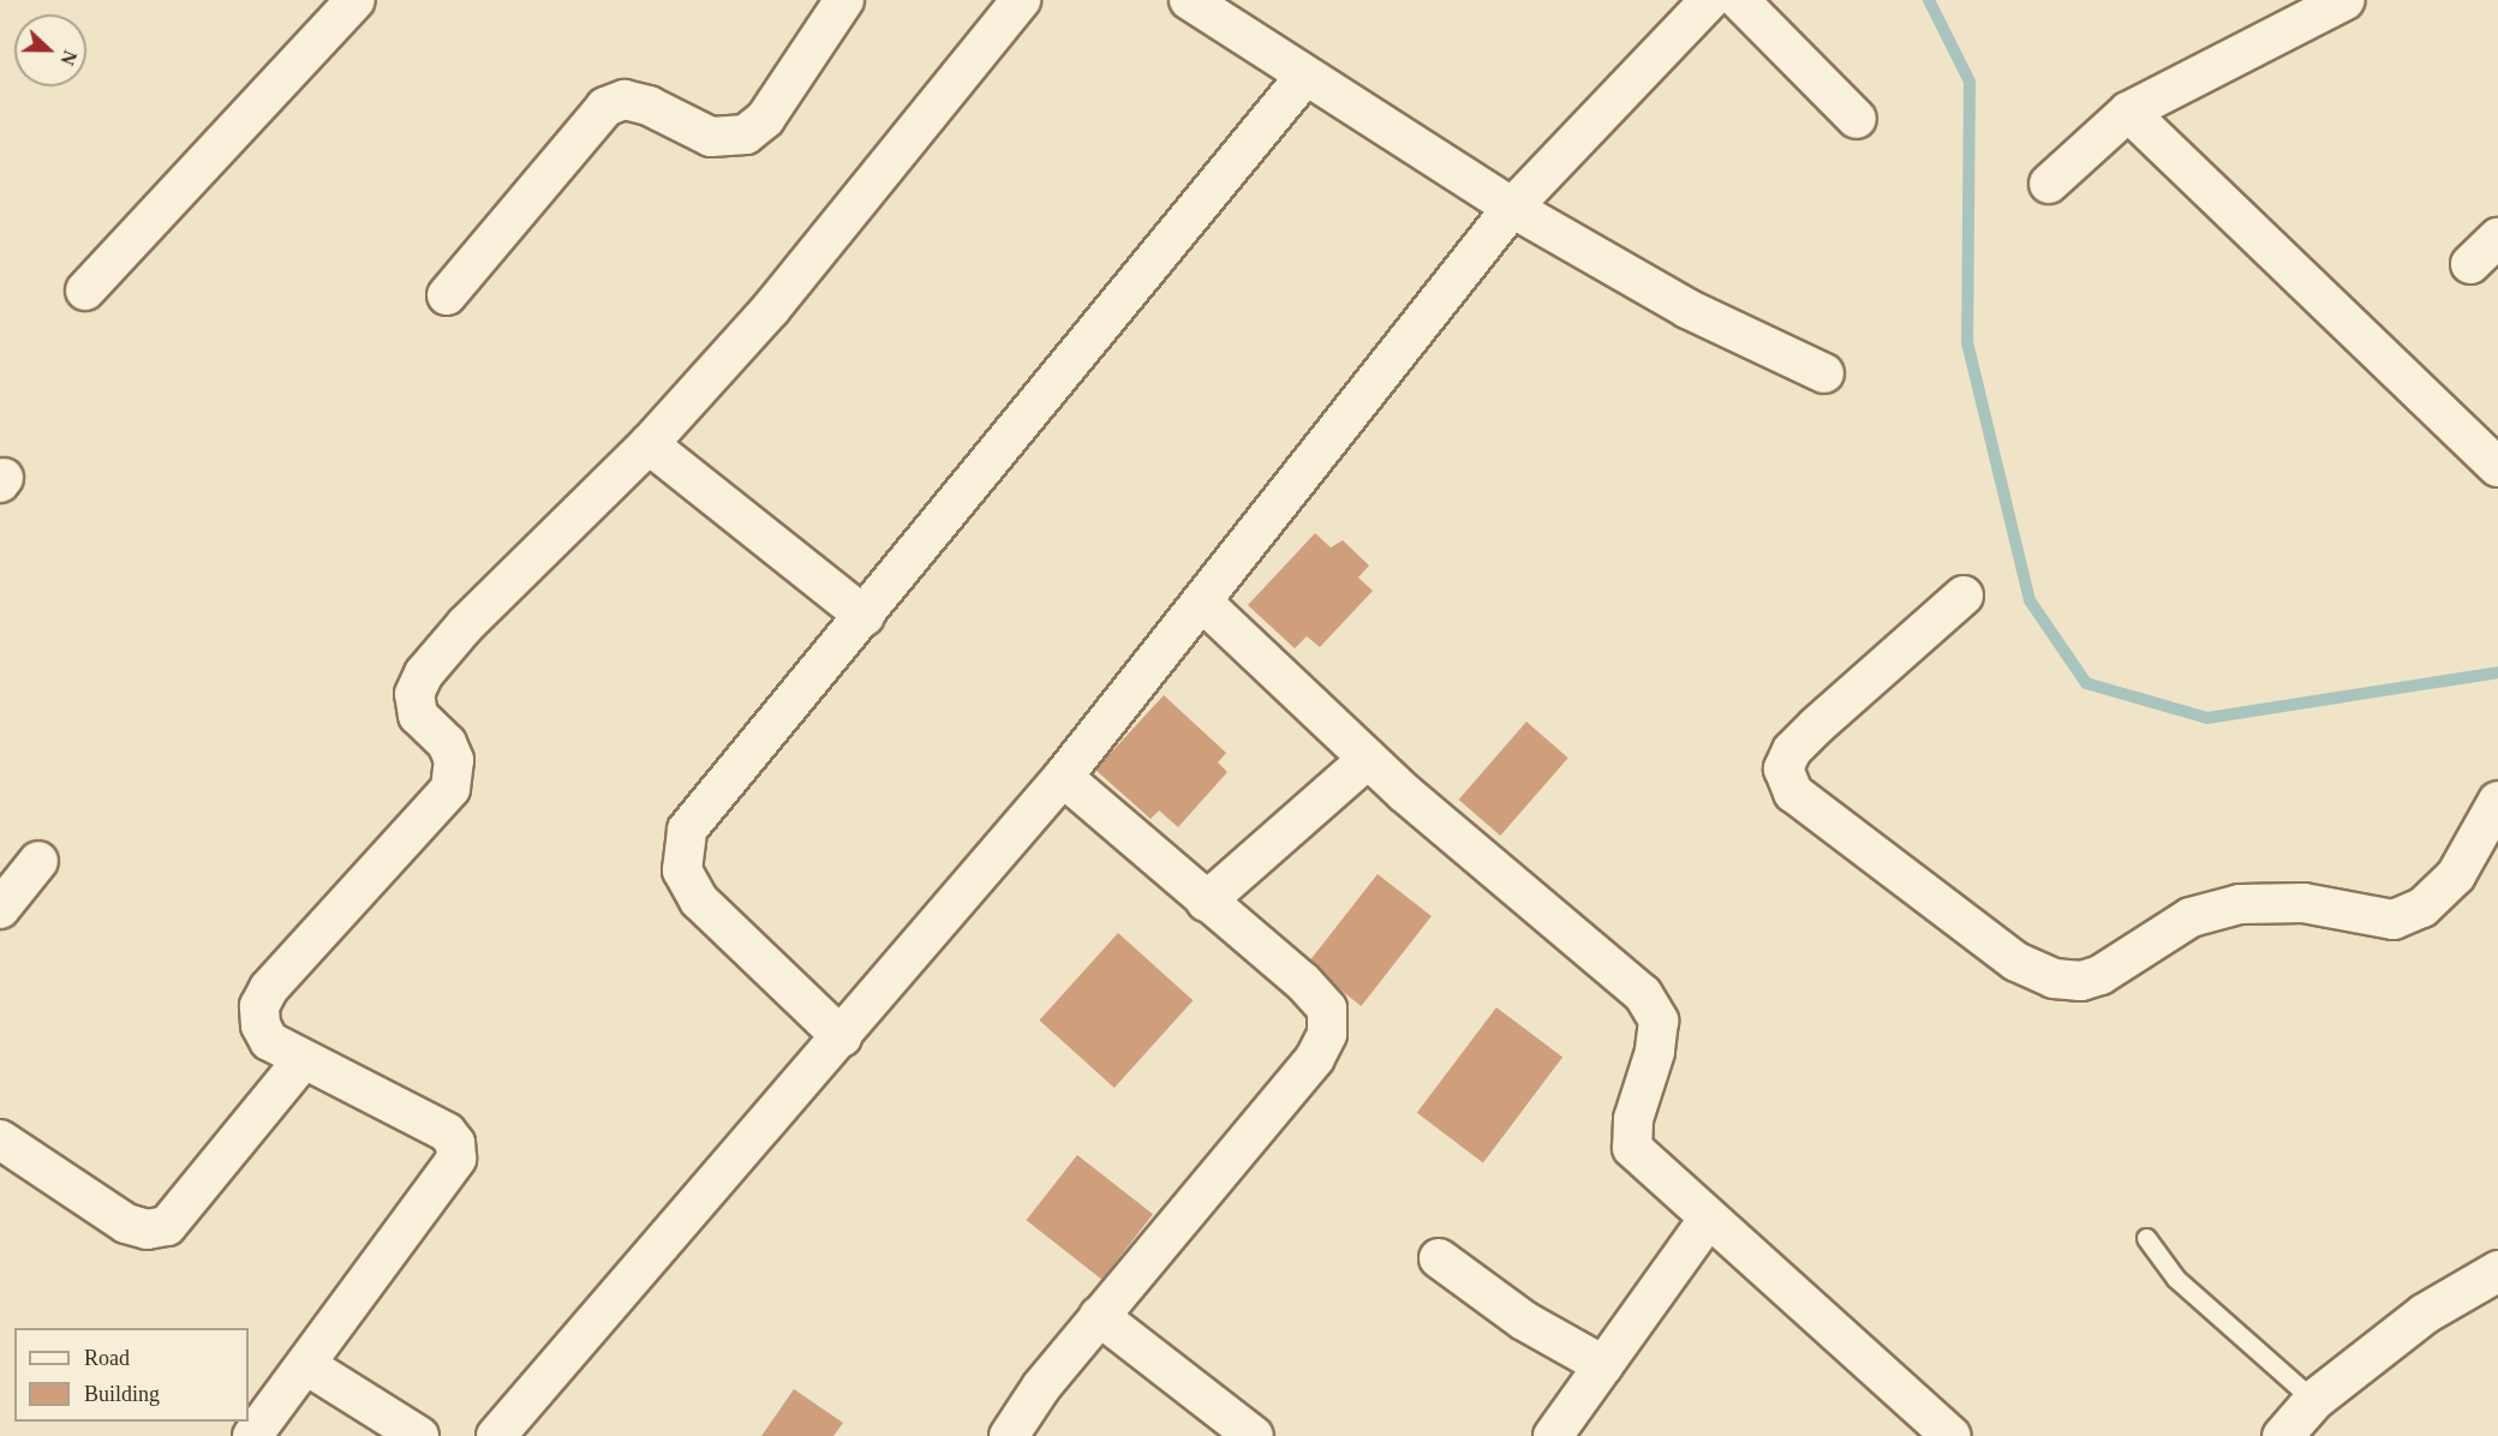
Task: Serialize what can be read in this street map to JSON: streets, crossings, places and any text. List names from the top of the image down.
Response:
{
  "legend": ["Road", "Building"],
  "north": "right"
}
